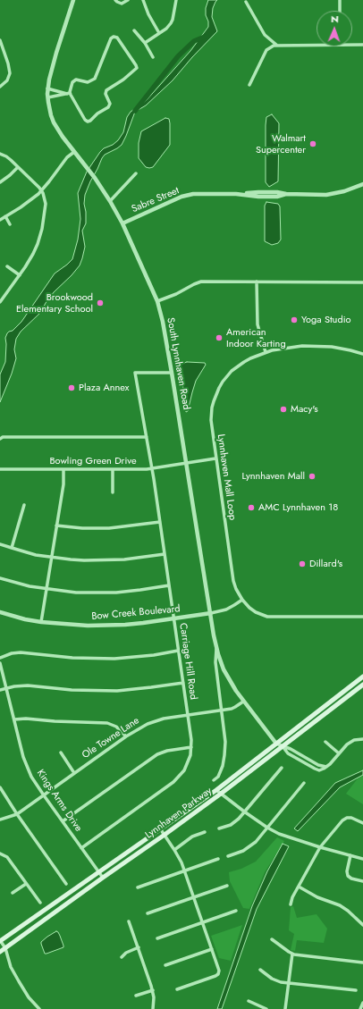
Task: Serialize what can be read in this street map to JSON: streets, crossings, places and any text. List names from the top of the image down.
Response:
{
  "streets": {
    "main road": ["Lynnhaven Parkway"],
    "street": [
      "Sabre Street",
      "South Lynnhaven Road",
      "Bowling Green Drive",
      "Lynnhaven Mall Loop",
      "Bow Creek Boulevard",
      "Carriage Hill Road",
      "Ole Towne Lane",
      "Kings Arms Drive"
    ]
  },
  "crossings": [
    ["Sabre Street", "South Lynnhaven Road"],
    ["South Lynnhaven Road", "Bowling Green Drive"],
    ["South Lynnhaven Road", "Bow Creek Boulevard"],
    ["South Lynnhaven Road", "Carriage Hill Road"],
    ["South Lynnhaven Road", "Ole Towne Lane"],
    ["South Lynnhaven Road", "Lynnhaven Parkway"],
    ["Bowling Green Drive", "Lynnhaven Mall Loop"],
    ["Bowling Green Drive", "Carriage Hill Road"],
    ["Bow Creek Boulevard", "Carriage Hill Road"],
    ["Carriage Hill Road", "Ole Towne Lane"],
    ["Carriage Hill Road", "Kings Arms Drive"],
    ["Ole Towne Lane", "Kings Arms Drive"],
    ["Kings Arms Drive", "Lynnhaven Parkway"]
  ],
  "places": [
    "Walmart Supercenter",
    "Brookwood Elementary School",
    "Yoga Studio",
    "American Indoor Karting",
    "Plaza Annex",
    "Macy's",
    "Lynnhaven Mall",
    "AMC Lynnhaven 18",
    "Dillard's"
  ],
  "north": "top"
}
